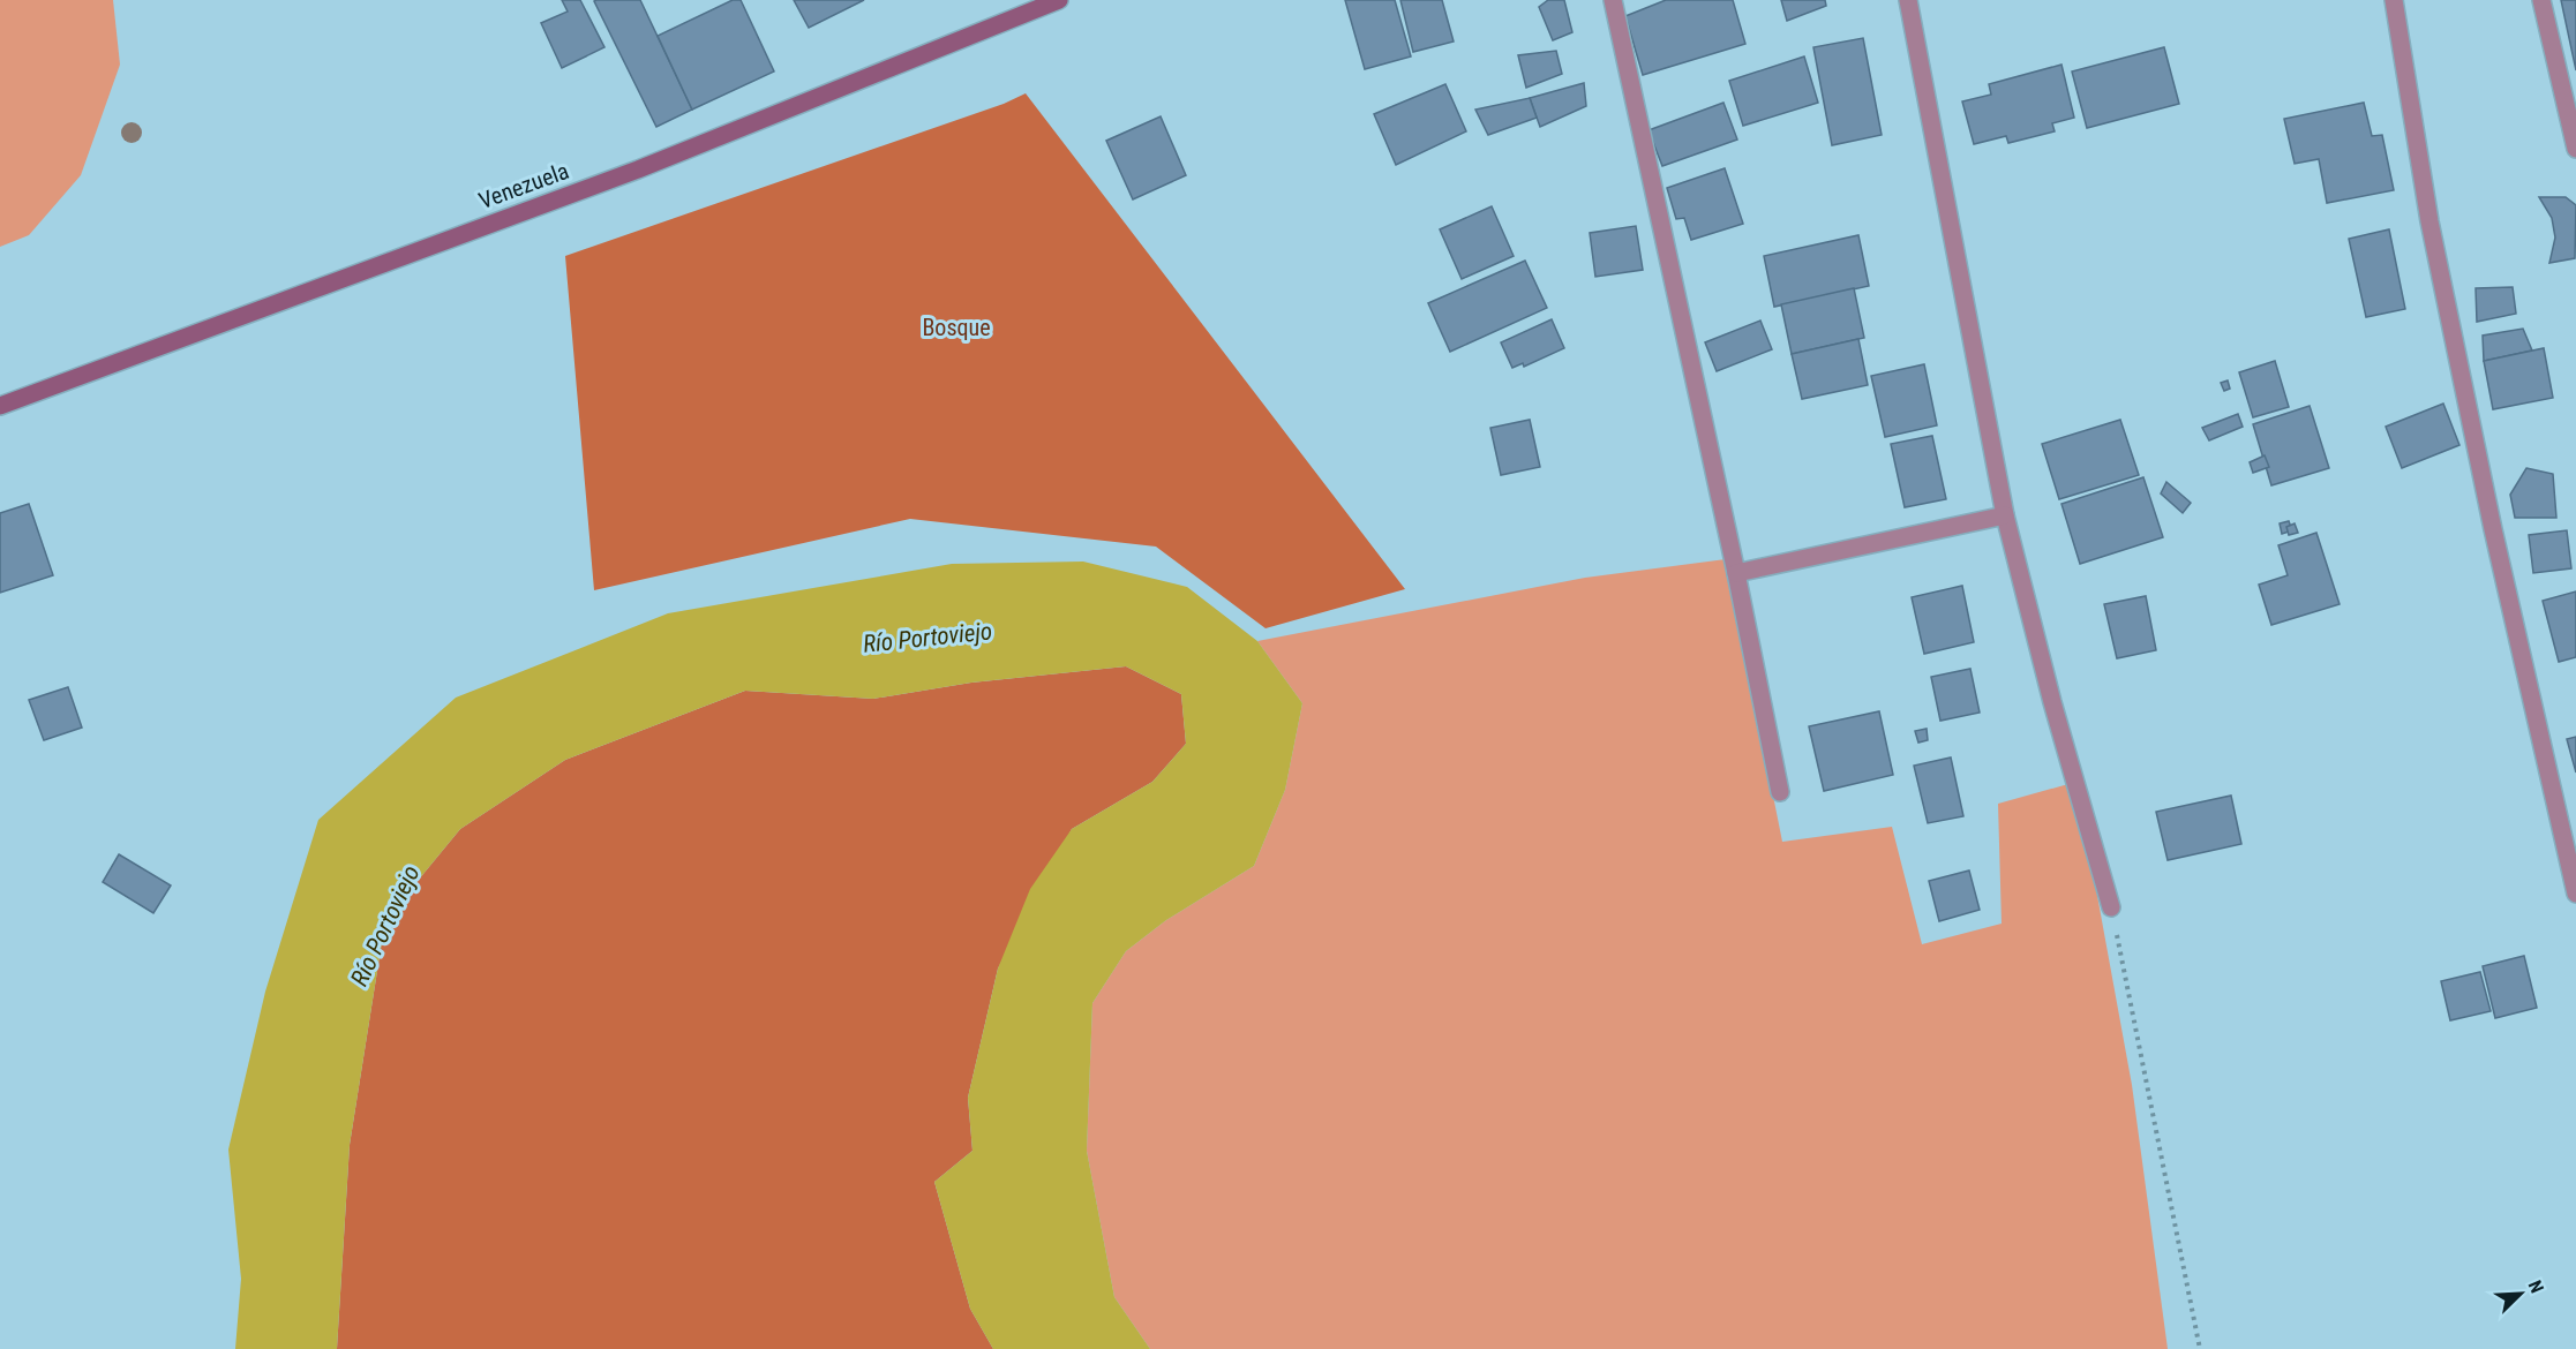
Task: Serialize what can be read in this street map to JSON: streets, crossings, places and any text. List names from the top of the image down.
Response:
{
  "streets": {
    "street": ["Venezuela"]
  },
  "water": ["Río Portoviejo"],
  "parks": ["Bosque"],
  "north": "top right"
}
